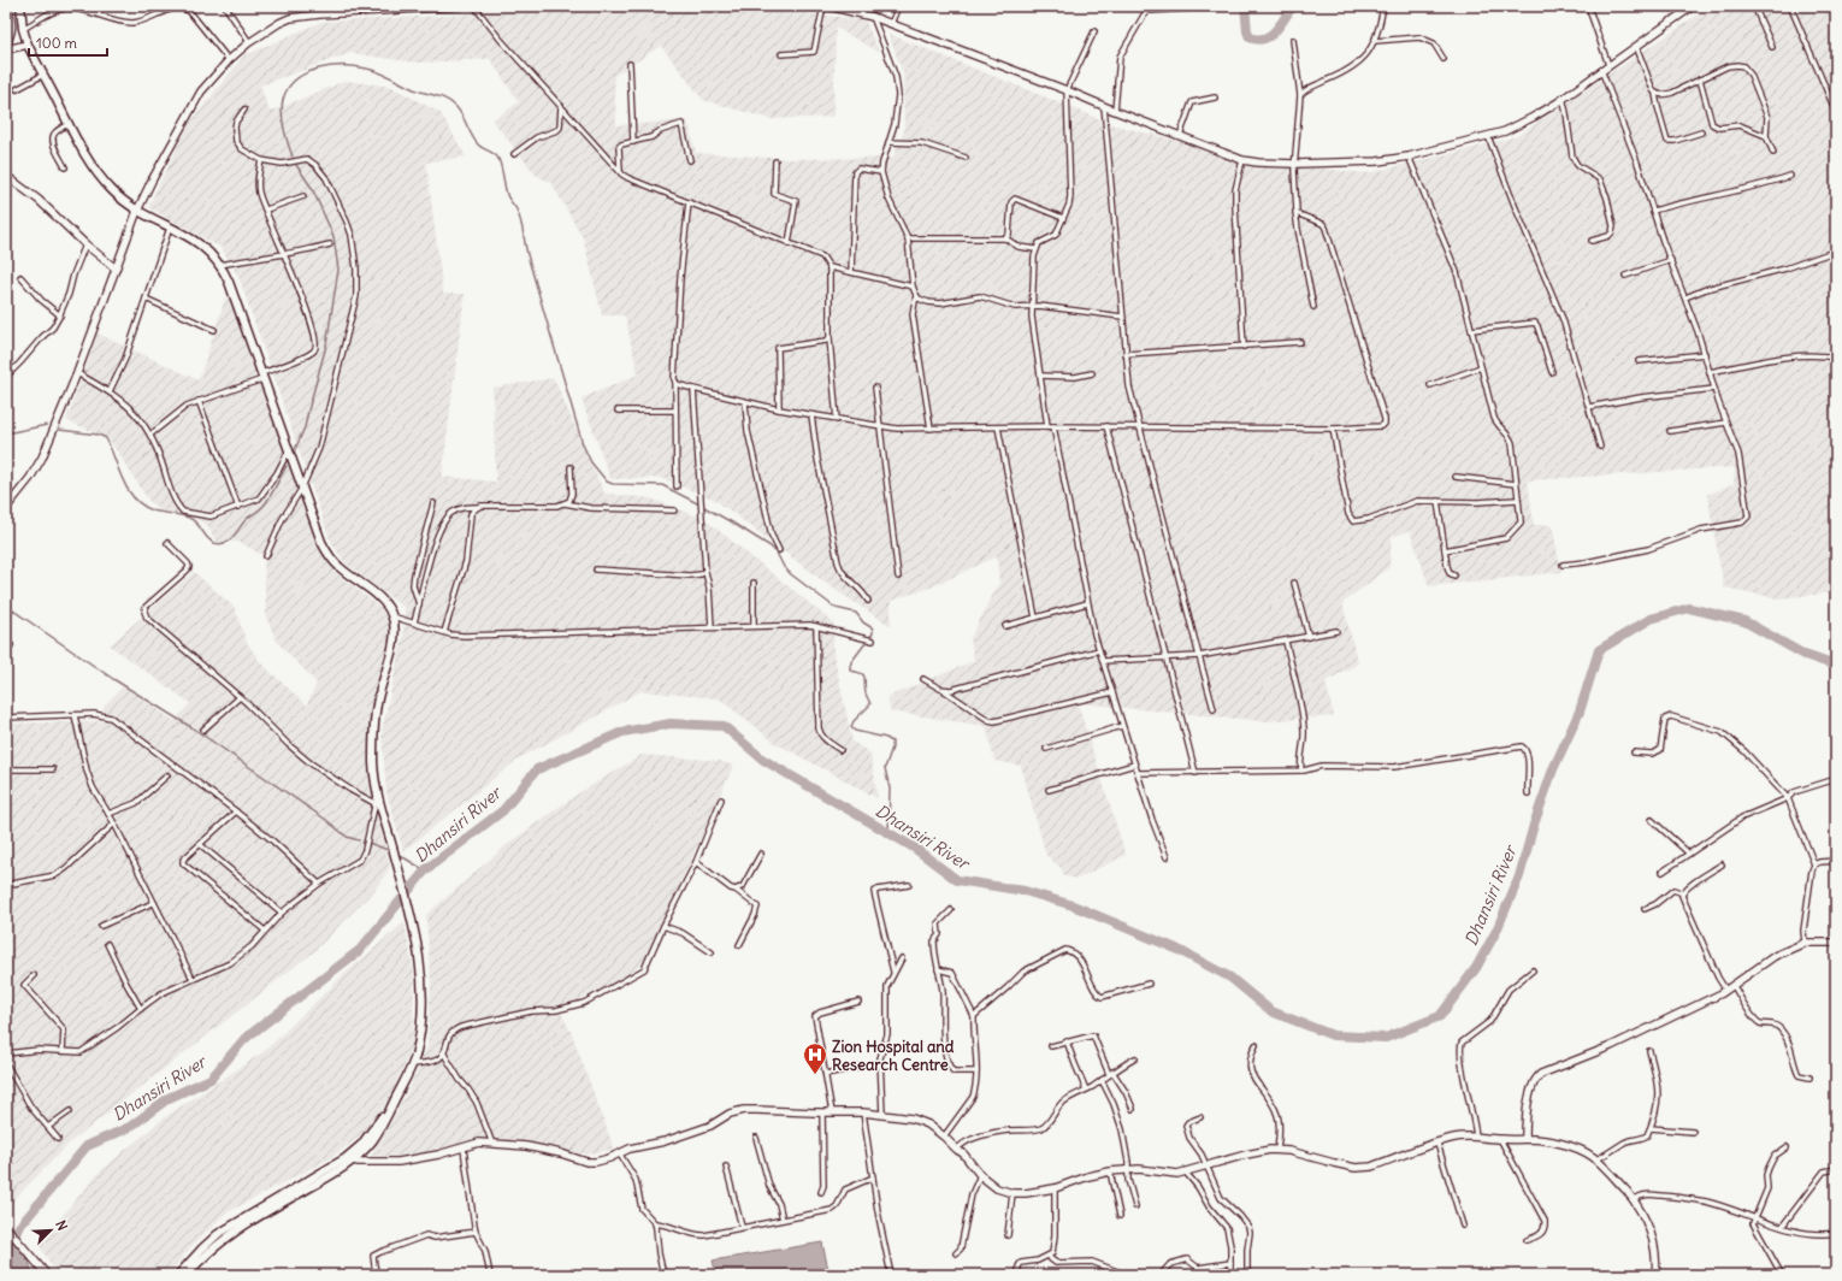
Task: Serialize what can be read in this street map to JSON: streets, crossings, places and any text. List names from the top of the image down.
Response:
{
  "water": ["Dhansiri River"],
  "places": {
    "hospital": ["Zion Hospital and Research Centre"]
  },
  "scale_bar": "100 m",
  "north": "top right"
}
